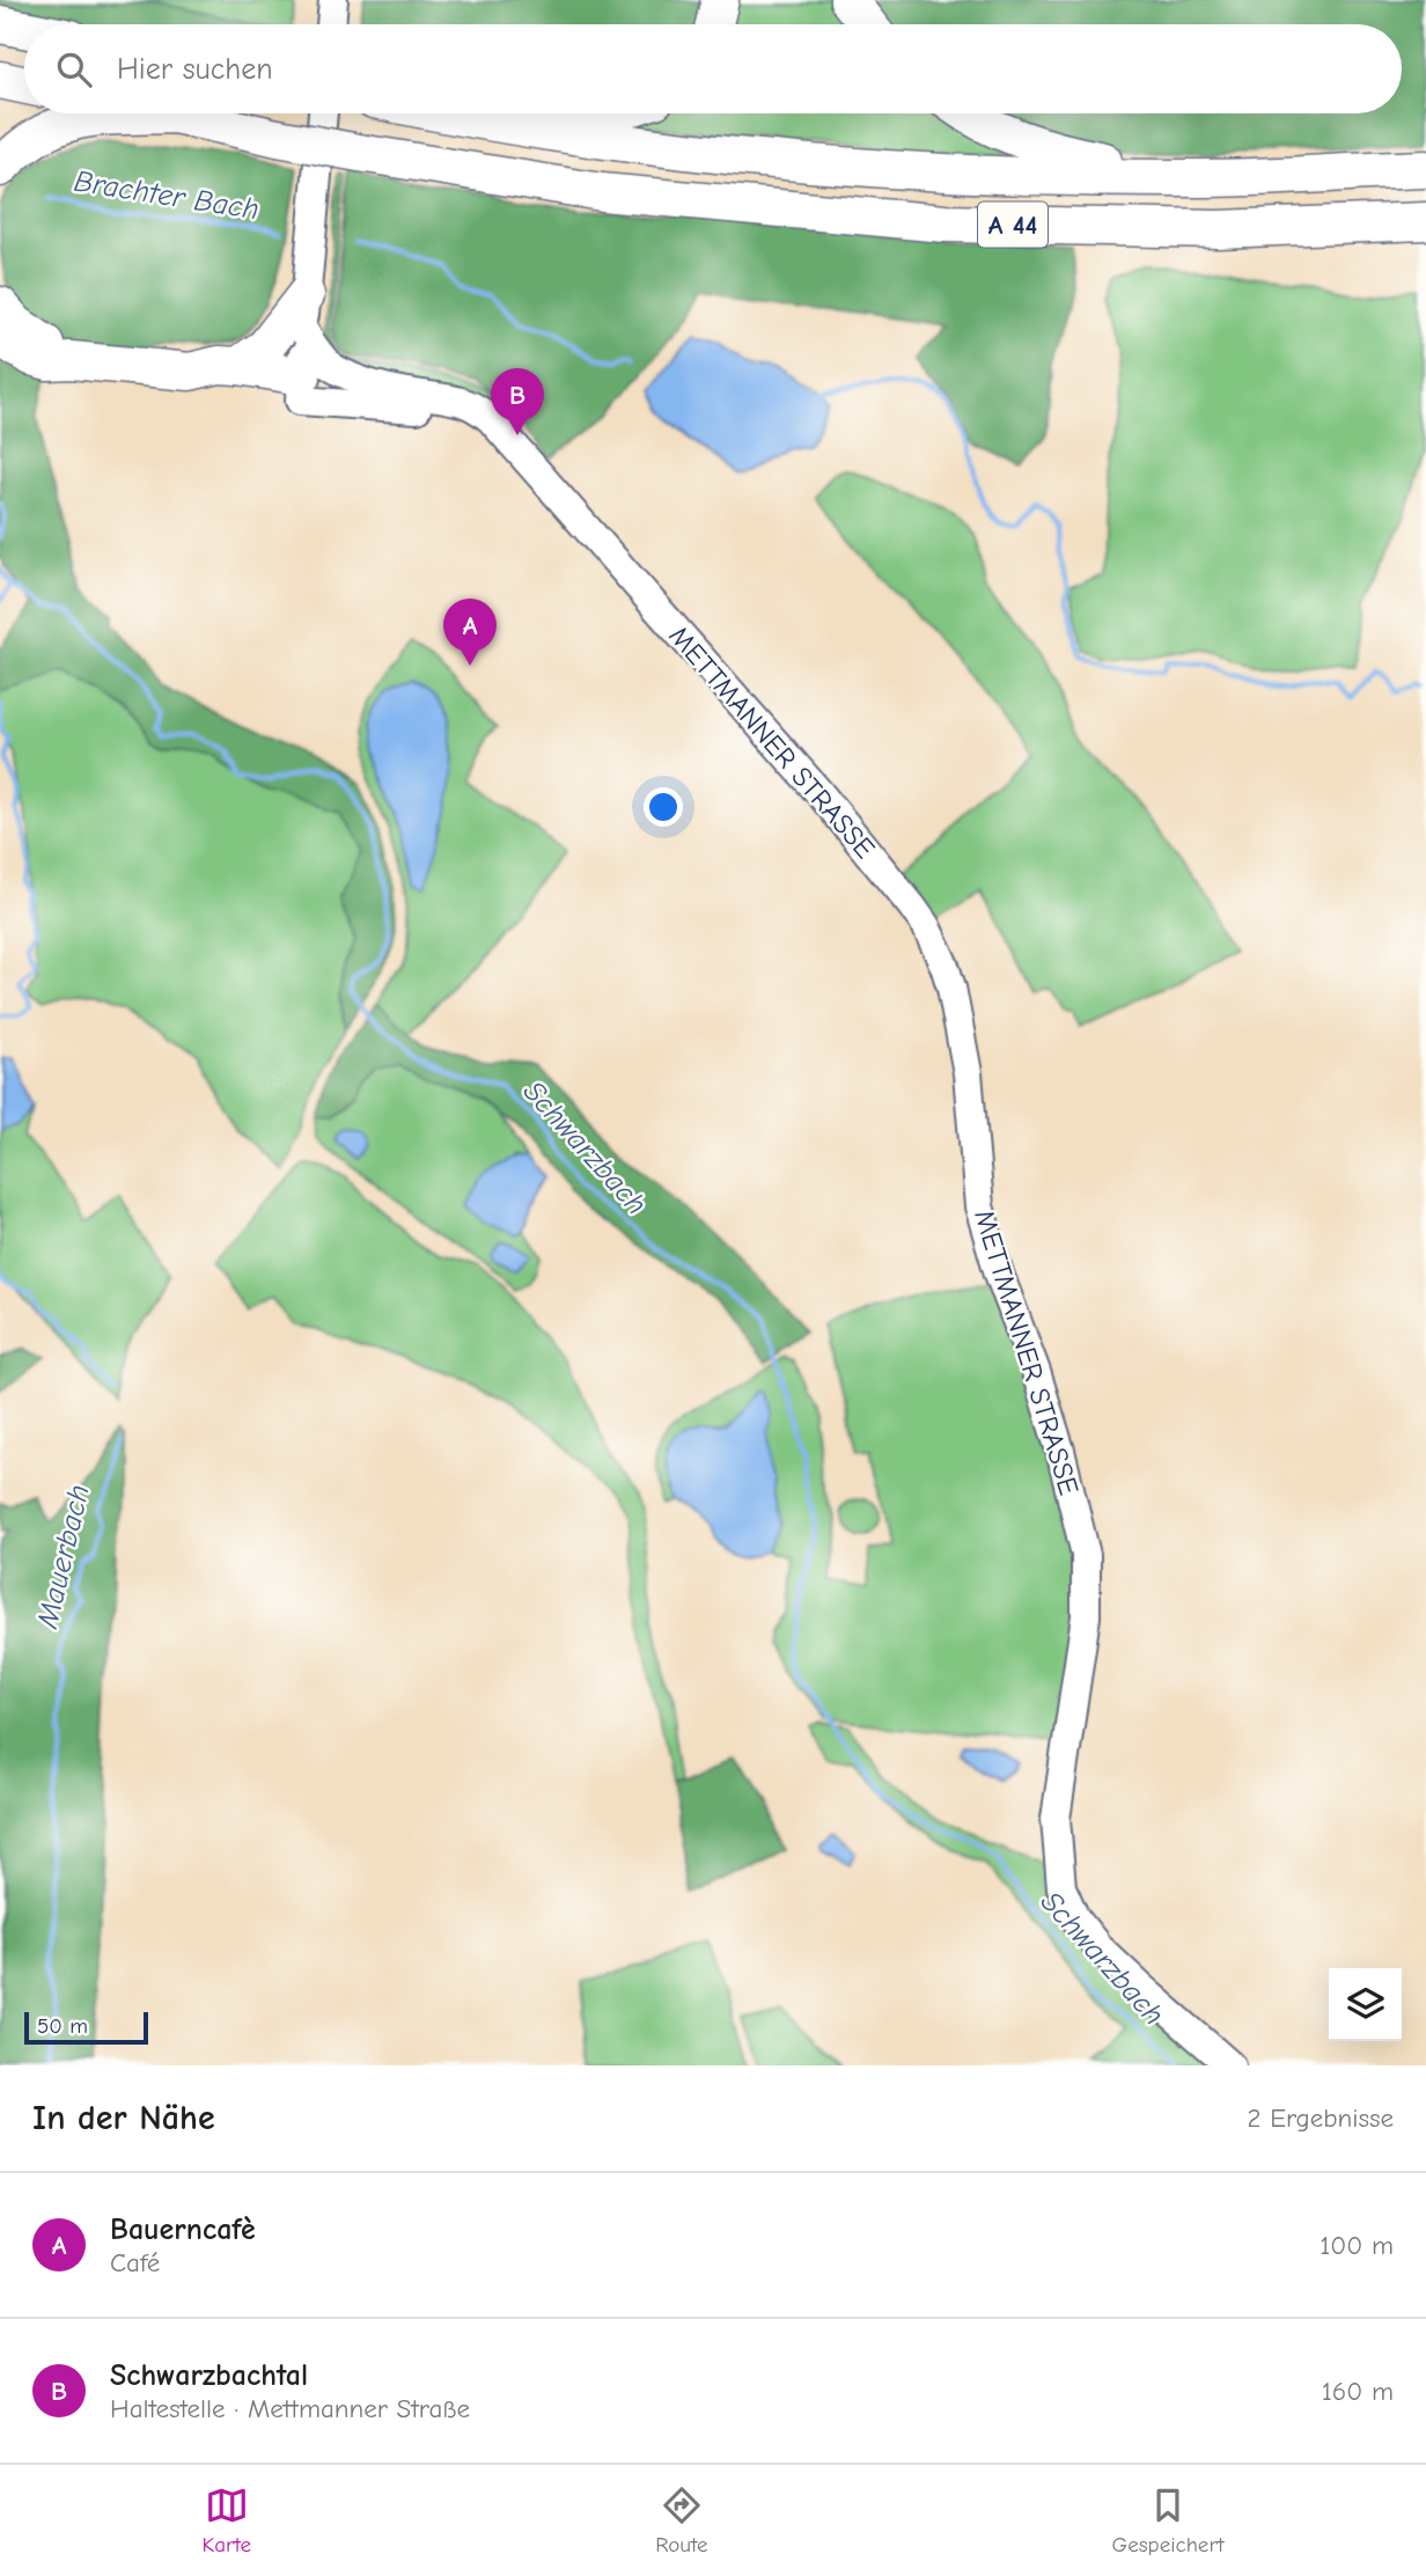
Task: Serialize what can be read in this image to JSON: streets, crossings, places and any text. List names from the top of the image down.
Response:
{
  "streets": {
    "highway": ["A 44"],
    "main road": ["METTMANNER STRASSE"]
  },
  "water": ["Brachter Bach", "Schwarzbach", "Mauerbach"],
  "scale_bar": "50 m",
  "page": {
    "search": "Hier suchen",
    "pins": ["B", "A"],
    "scale": "50 m",
    "heading": ["In der Nähe", "2 Ergebnisse"],
    "list": [
      {
        "mark": "A",
        "name": "Bauerncafè",
        "note": "Café",
        "value": "100 m"
      },
      {
        "mark": "B",
        "name": "Schwarzbachtal",
        "note": "Haltestelle · Mettmanner Straße",
        "value": "160 m"
      }
    ],
    "nav": ["Karte", "Route", "Gespeichert"]
  }
}
